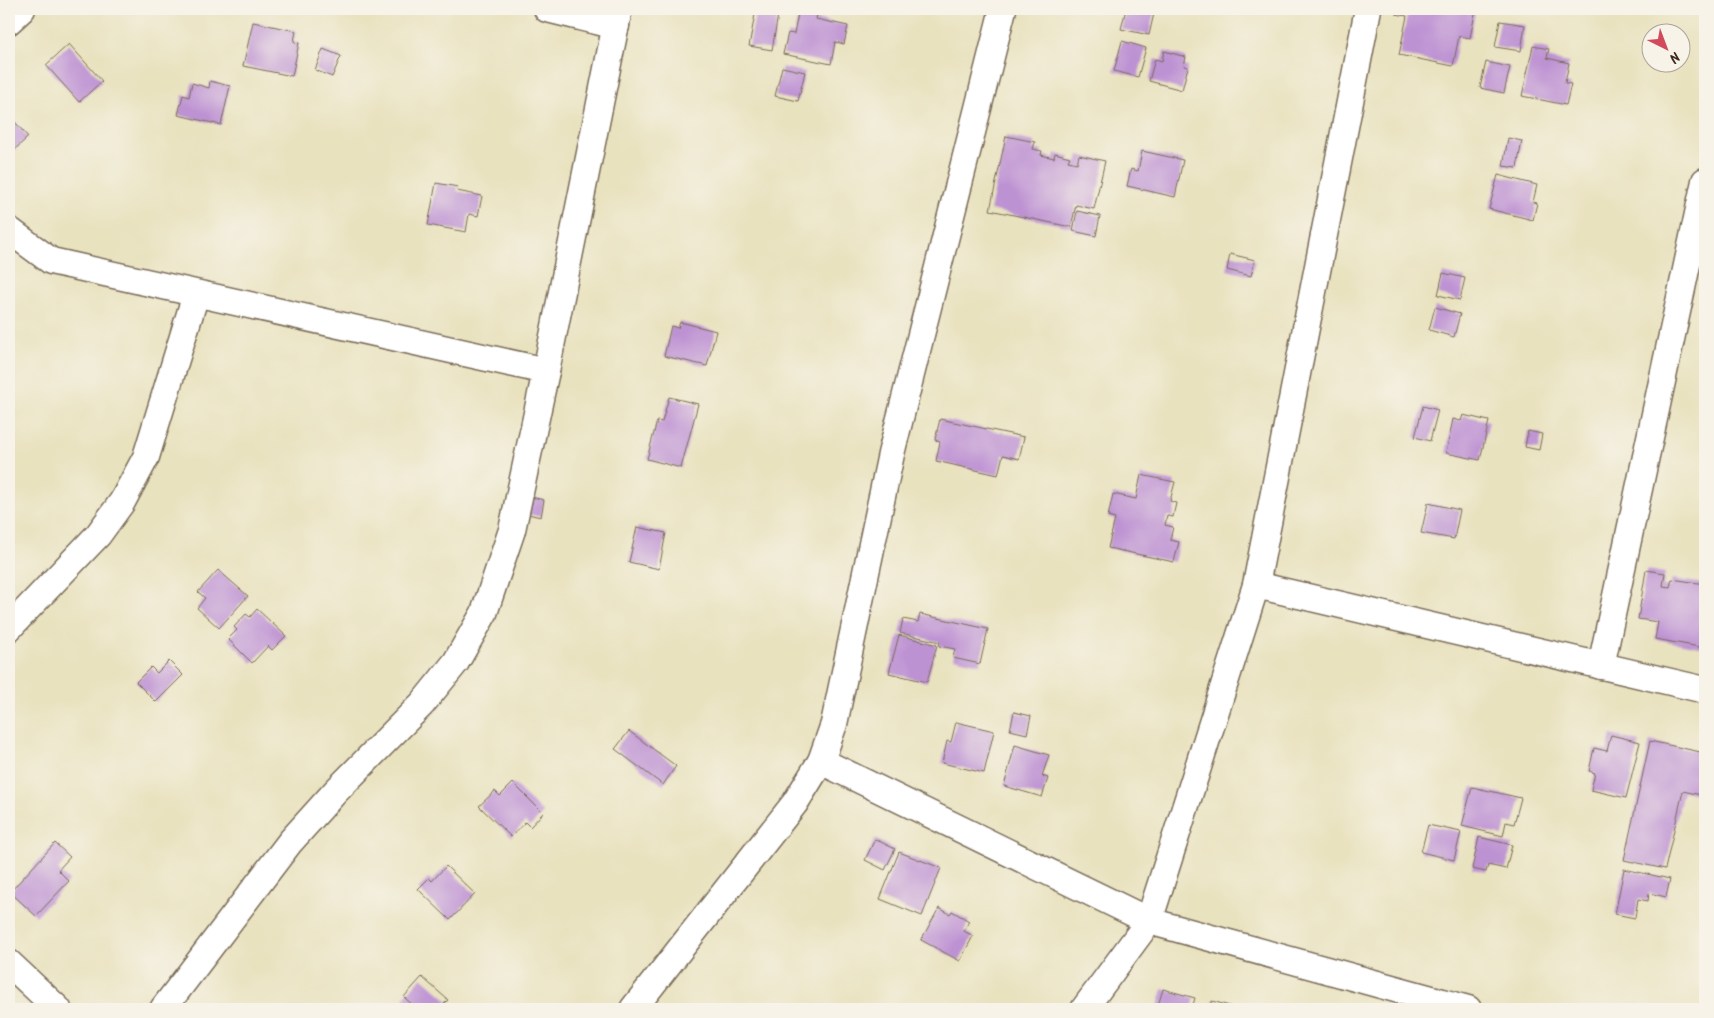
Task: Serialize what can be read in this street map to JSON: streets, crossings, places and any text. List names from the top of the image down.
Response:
{
  "north": "bottom right"
}
